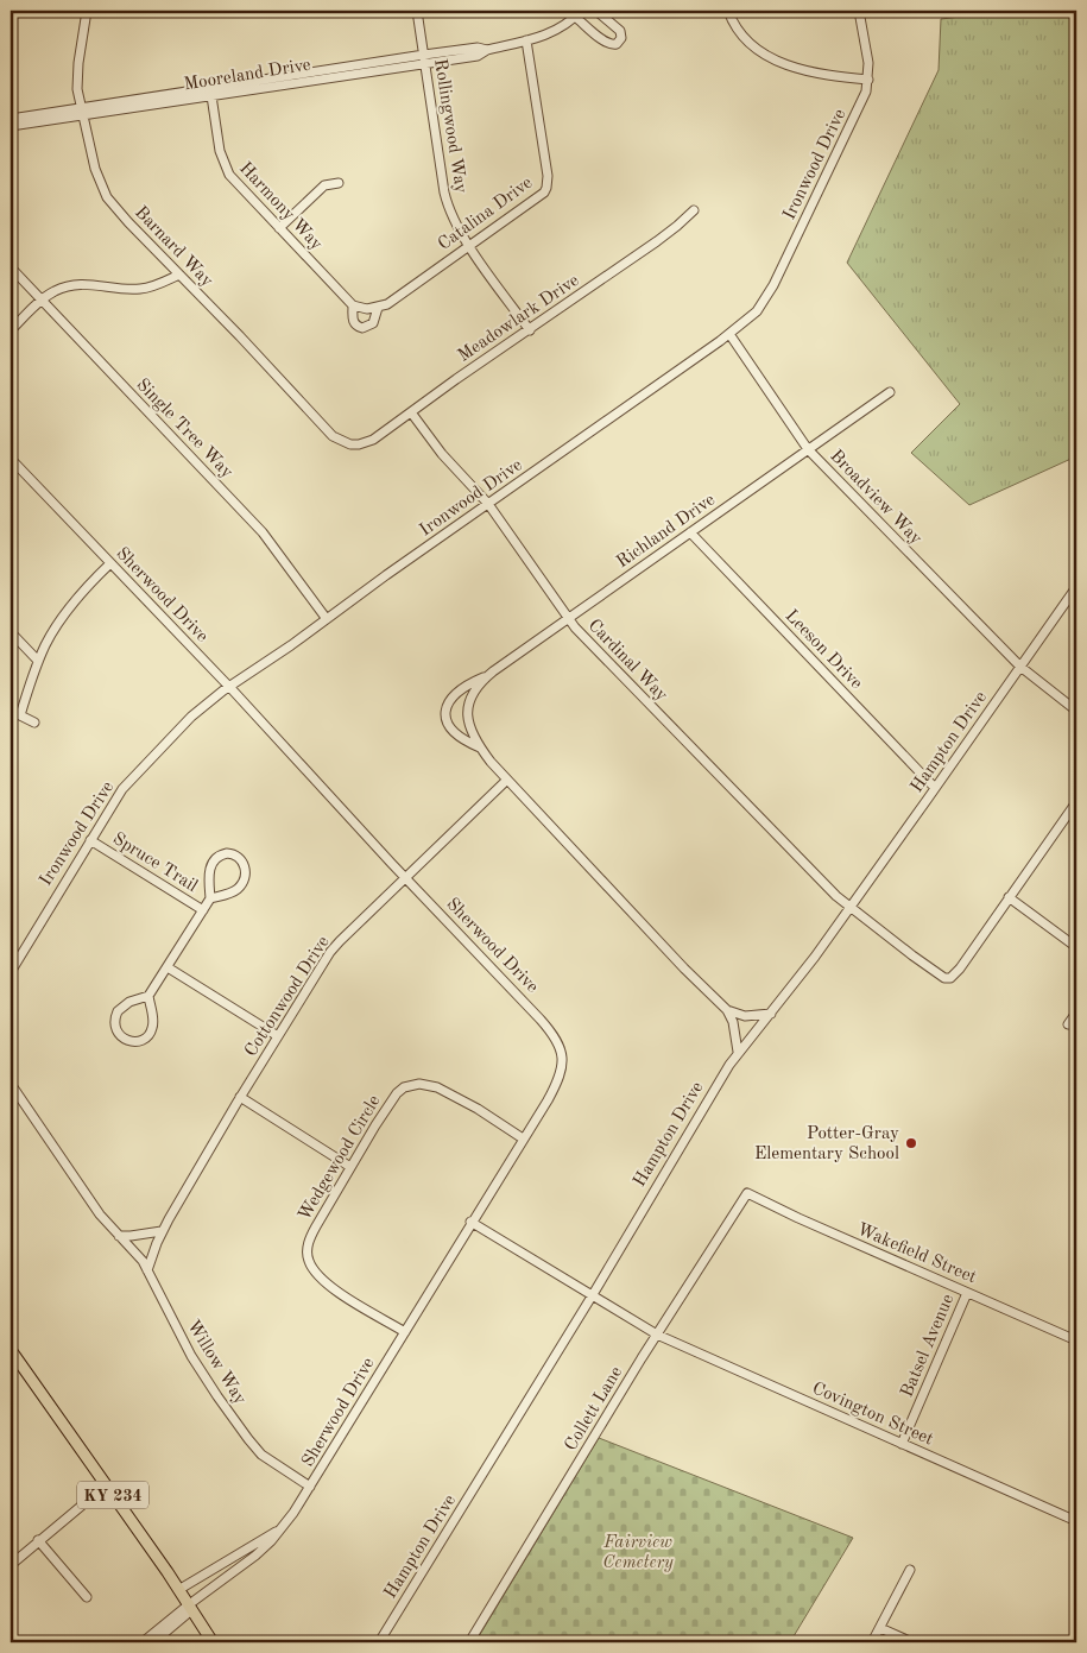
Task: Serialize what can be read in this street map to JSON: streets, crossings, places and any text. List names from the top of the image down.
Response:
{
  "streets": {
    "main road": ["KY 234"],
    "street": [
      "Mooreland Drive",
      "Rollingwood Way",
      "Ironwood Drive",
      "Harmony Way",
      "Catalina Drive",
      "Barnard Way",
      "Meadowlark Drive",
      "Single Tree Way",
      "Broadview Way",
      "Richland Drive",
      "Sherwood Drive",
      "Leeson Drive",
      "Cardinal Way",
      "Hampton Drive",
      "Spruce Trail",
      "Cottonwood Drive",
      "Wedgewood Circle",
      "Wakefield Street",
      "Batsel Avenue",
      "Willow Way",
      "Collett Lane",
      "Covington Street"
    ]
  },
  "crossings": [
    ["Mooreland Drive", "Rollingwood Way"],
    ["Mooreland Drive", "Harmony Way"],
    ["Mooreland Drive", "Catalina Drive"],
    ["Mooreland Drive", "Barnard Way"],
    ["Rollingwood Way", "Catalina Drive"],
    ["Rollingwood Way", "Meadowlark Drive"],
    ["Ironwood Drive", "Single Tree Way"],
    ["Ironwood Drive", "Broadview Way"],
    ["Ironwood Drive", "Sherwood Drive"],
    ["Ironwood Drive", "Cardinal Way"],
    ["Ironwood Drive", "Spruce Trail"],
    ["Harmony Way", "Catalina Drive"],
    ["Barnard Way", "Meadowlark Drive"],
    ["Meadowlark Drive", "Cardinal Way"],
    ["Broadview Way", "Richland Drive"],
    ["Broadview Way", "Hampton Drive"],
    ["Richland Drive", "Leeson Drive"],
    ["Richland Drive", "Cardinal Way"],
    ["Sherwood Drive", "Cottonwood Drive"],
    ["Sherwood Drive", "Wedgewood Circle"],
    ["Sherwood Drive", "Willow Way"],
    ["Sherwood Drive", "Covington Street"],
    ["Sherwood Drive", "KY 234"],
    ["Leeson Drive", "Hampton Drive"],
    ["Cardinal Way", "Hampton Drive"],
    ["Hampton Drive", "Covington Street"],
    ["Cottonwood Drive", "Willow Way"],
    ["Wakefield Street", "Batsel Avenue"],
    ["Wakefield Street", "Collett Lane"],
    ["Batsel Avenue", "Covington Street"],
    ["Collett Lane", "Covington Street"]
  ],
  "parks": ["Fairview Cemetery"],
  "places": ["Potter-Gray Elementary School"]
}
